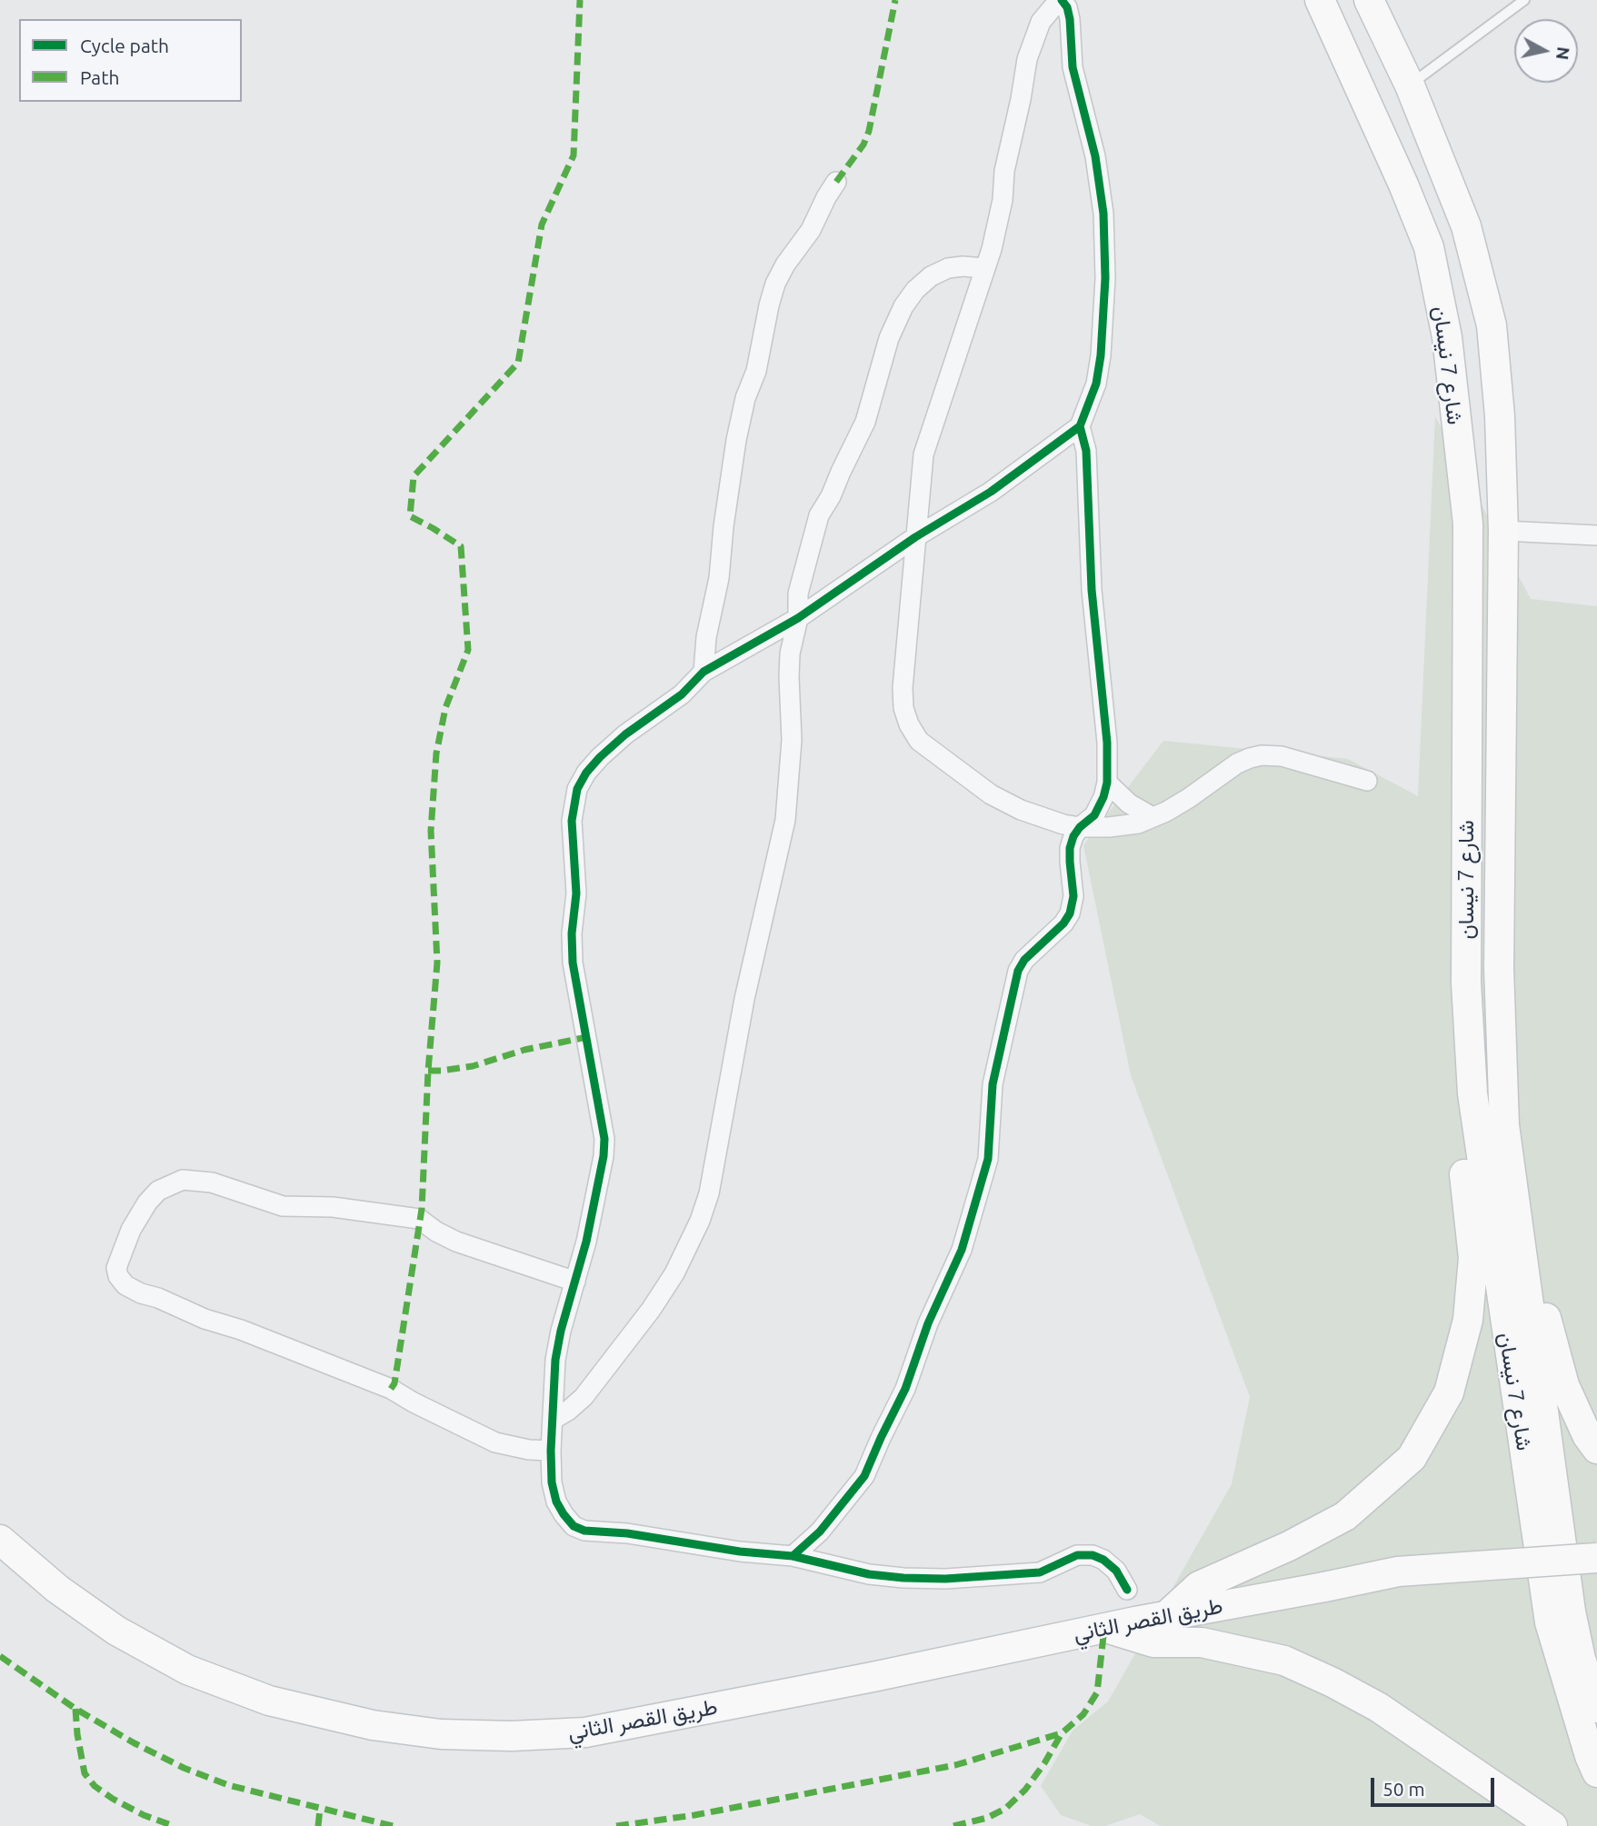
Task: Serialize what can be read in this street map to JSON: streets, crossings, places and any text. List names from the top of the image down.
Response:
{
  "streets": {
    "main road": ["شارع 7 نيسان", "طريق القصر الثاني"]
  },
  "legend": ["Cycle path", "Path"],
  "scale_bar": "50 m",
  "north": "right"
}
